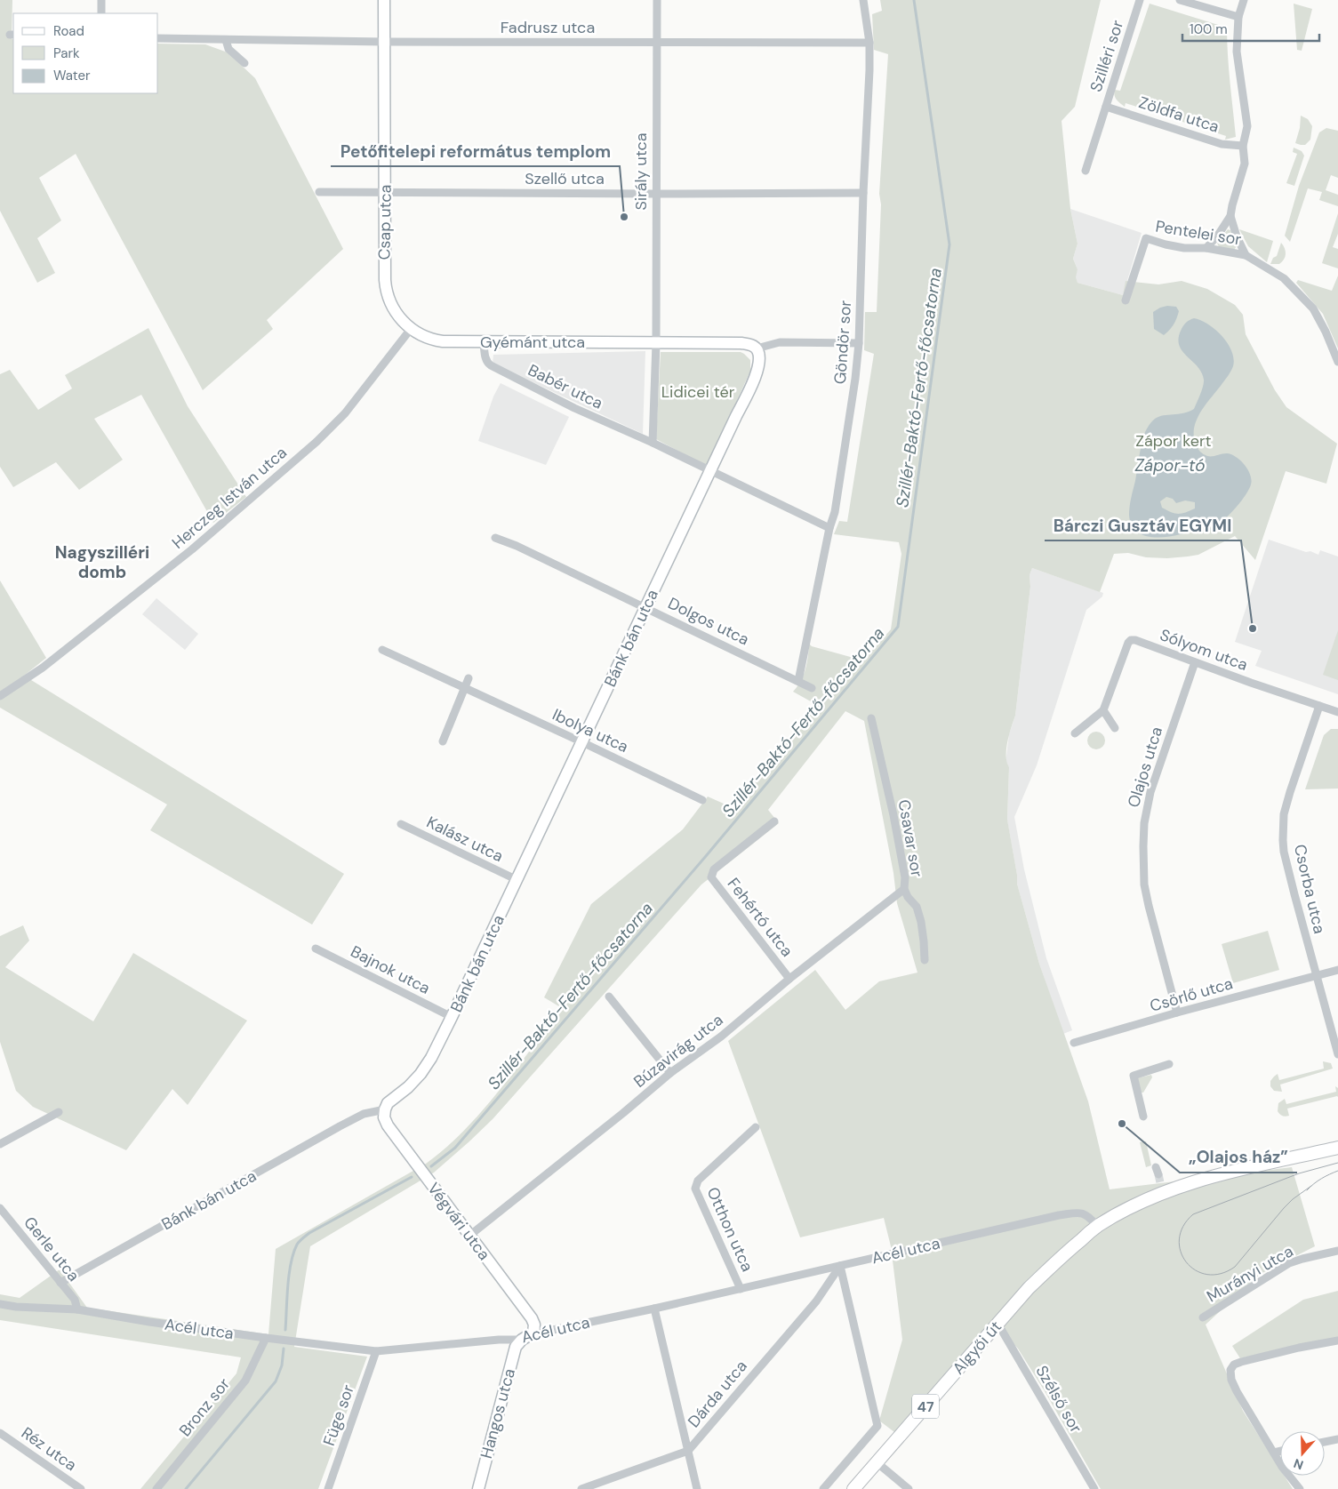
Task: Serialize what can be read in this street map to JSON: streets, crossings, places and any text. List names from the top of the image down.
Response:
{
  "streets": {
    "main road": ["Algyői út", "47"],
    "street": [
      "Fadrusz utca",
      "Szilléri sor",
      "Zöldfa utca",
      "Sirály utca",
      "Szellő utca",
      "Csap utca",
      "Pentelei sor",
      "Gyémánt utca",
      "Göndör sor",
      "Babér utca",
      "Herczeg István utca",
      "Dolgos utca",
      "Bánk bán utca",
      "Sólyom utca",
      "Ibolya utca",
      "Olajos utca",
      "Csavar sor",
      "Kalász utca",
      "Csorba utca",
      "Fehértó utca",
      "Bajnok utca",
      "Csörlő utca",
      "Búzavirág utca",
      "Végvári utca",
      "Otthon utca",
      "Gerle utca",
      "Acél utca",
      "Murányi utca",
      "Dárda utca",
      "Szélső sor",
      "Bronz sor",
      "Hangos utca",
      "Füge sor",
      "Réz utca"
    ]
  },
  "crossings": [
    ["Fadrusz utca", "Sirály utca"],
    ["Fadrusz utca", "Csap utca"],
    ["Fadrusz utca", "Göndör sor"],
    ["Szilléri sor", "Zöldfa utca"],
    ["Sirály utca", "Szellő utca"],
    ["Sirály utca", "Gyémánt utca"],
    ["Szellő utca", "Csap utca"],
    ["Szellő utca", "Göndör sor"],
    ["Csap utca", "Gyémánt utca"],
    ["Csap utca", "Herczeg István utca"],
    ["Gyémánt utca", "Babér utca"],
    ["Gyémánt utca", "Herczeg István utca"],
    ["Göndör sor", "Dolgos utca"],
    ["Dolgos utca", "Bánk bán utca"],
    ["Bánk bán utca", "Ibolya utca"],
    ["Bánk bán utca", "Kalász utca"],
    ["Bánk bán utca", "Bajnok utca"],
    ["Bánk bán utca", "Végvári utca"],
    ["Bánk bán utca", "Gerle utca"],
    ["Sólyom utca", "Olajos utca"],
    ["Sólyom utca", "Csorba utca"],
    ["Olajos utca", "Csörlő utca"],
    ["Csavar sor", "Búzavirág utca"],
    ["Csorba utca", "Csörlő utca"],
    ["Fehértó utca", "Búzavirág utca"],
    ["Búzavirág utca", "Végvári utca"],
    ["Végvári utca", "Acél utca"],
    ["Otthon utca", "Acél utca"],
    ["Gerle utca", "Acél utca"],
    ["Acél utca", "Algyői út"],
    ["Acél utca", "Dárda utca"],
    ["Acél utca", "Bronz sor"],
    ["Acél utca", "Hangos utca"],
    ["Acél utca", "Füge sor"],
    ["Algyői út", "Szélső sor"]
  ],
  "districts": ["Nagyszilléri domb"],
  "water": ["Szillér-Baktó-Fertő-főcsatorna", "Zápor-tó"],
  "parks": ["Lidicei tér", "Zápor kert"],
  "places": ["Petőfitelepi református templom", "Bárczi Gusztáv EGYMI", "„Olajos ház”"],
  "legend": ["Road", "Park", "Water"],
  "scale_bar": "100 m",
  "north": "bottom"
}
